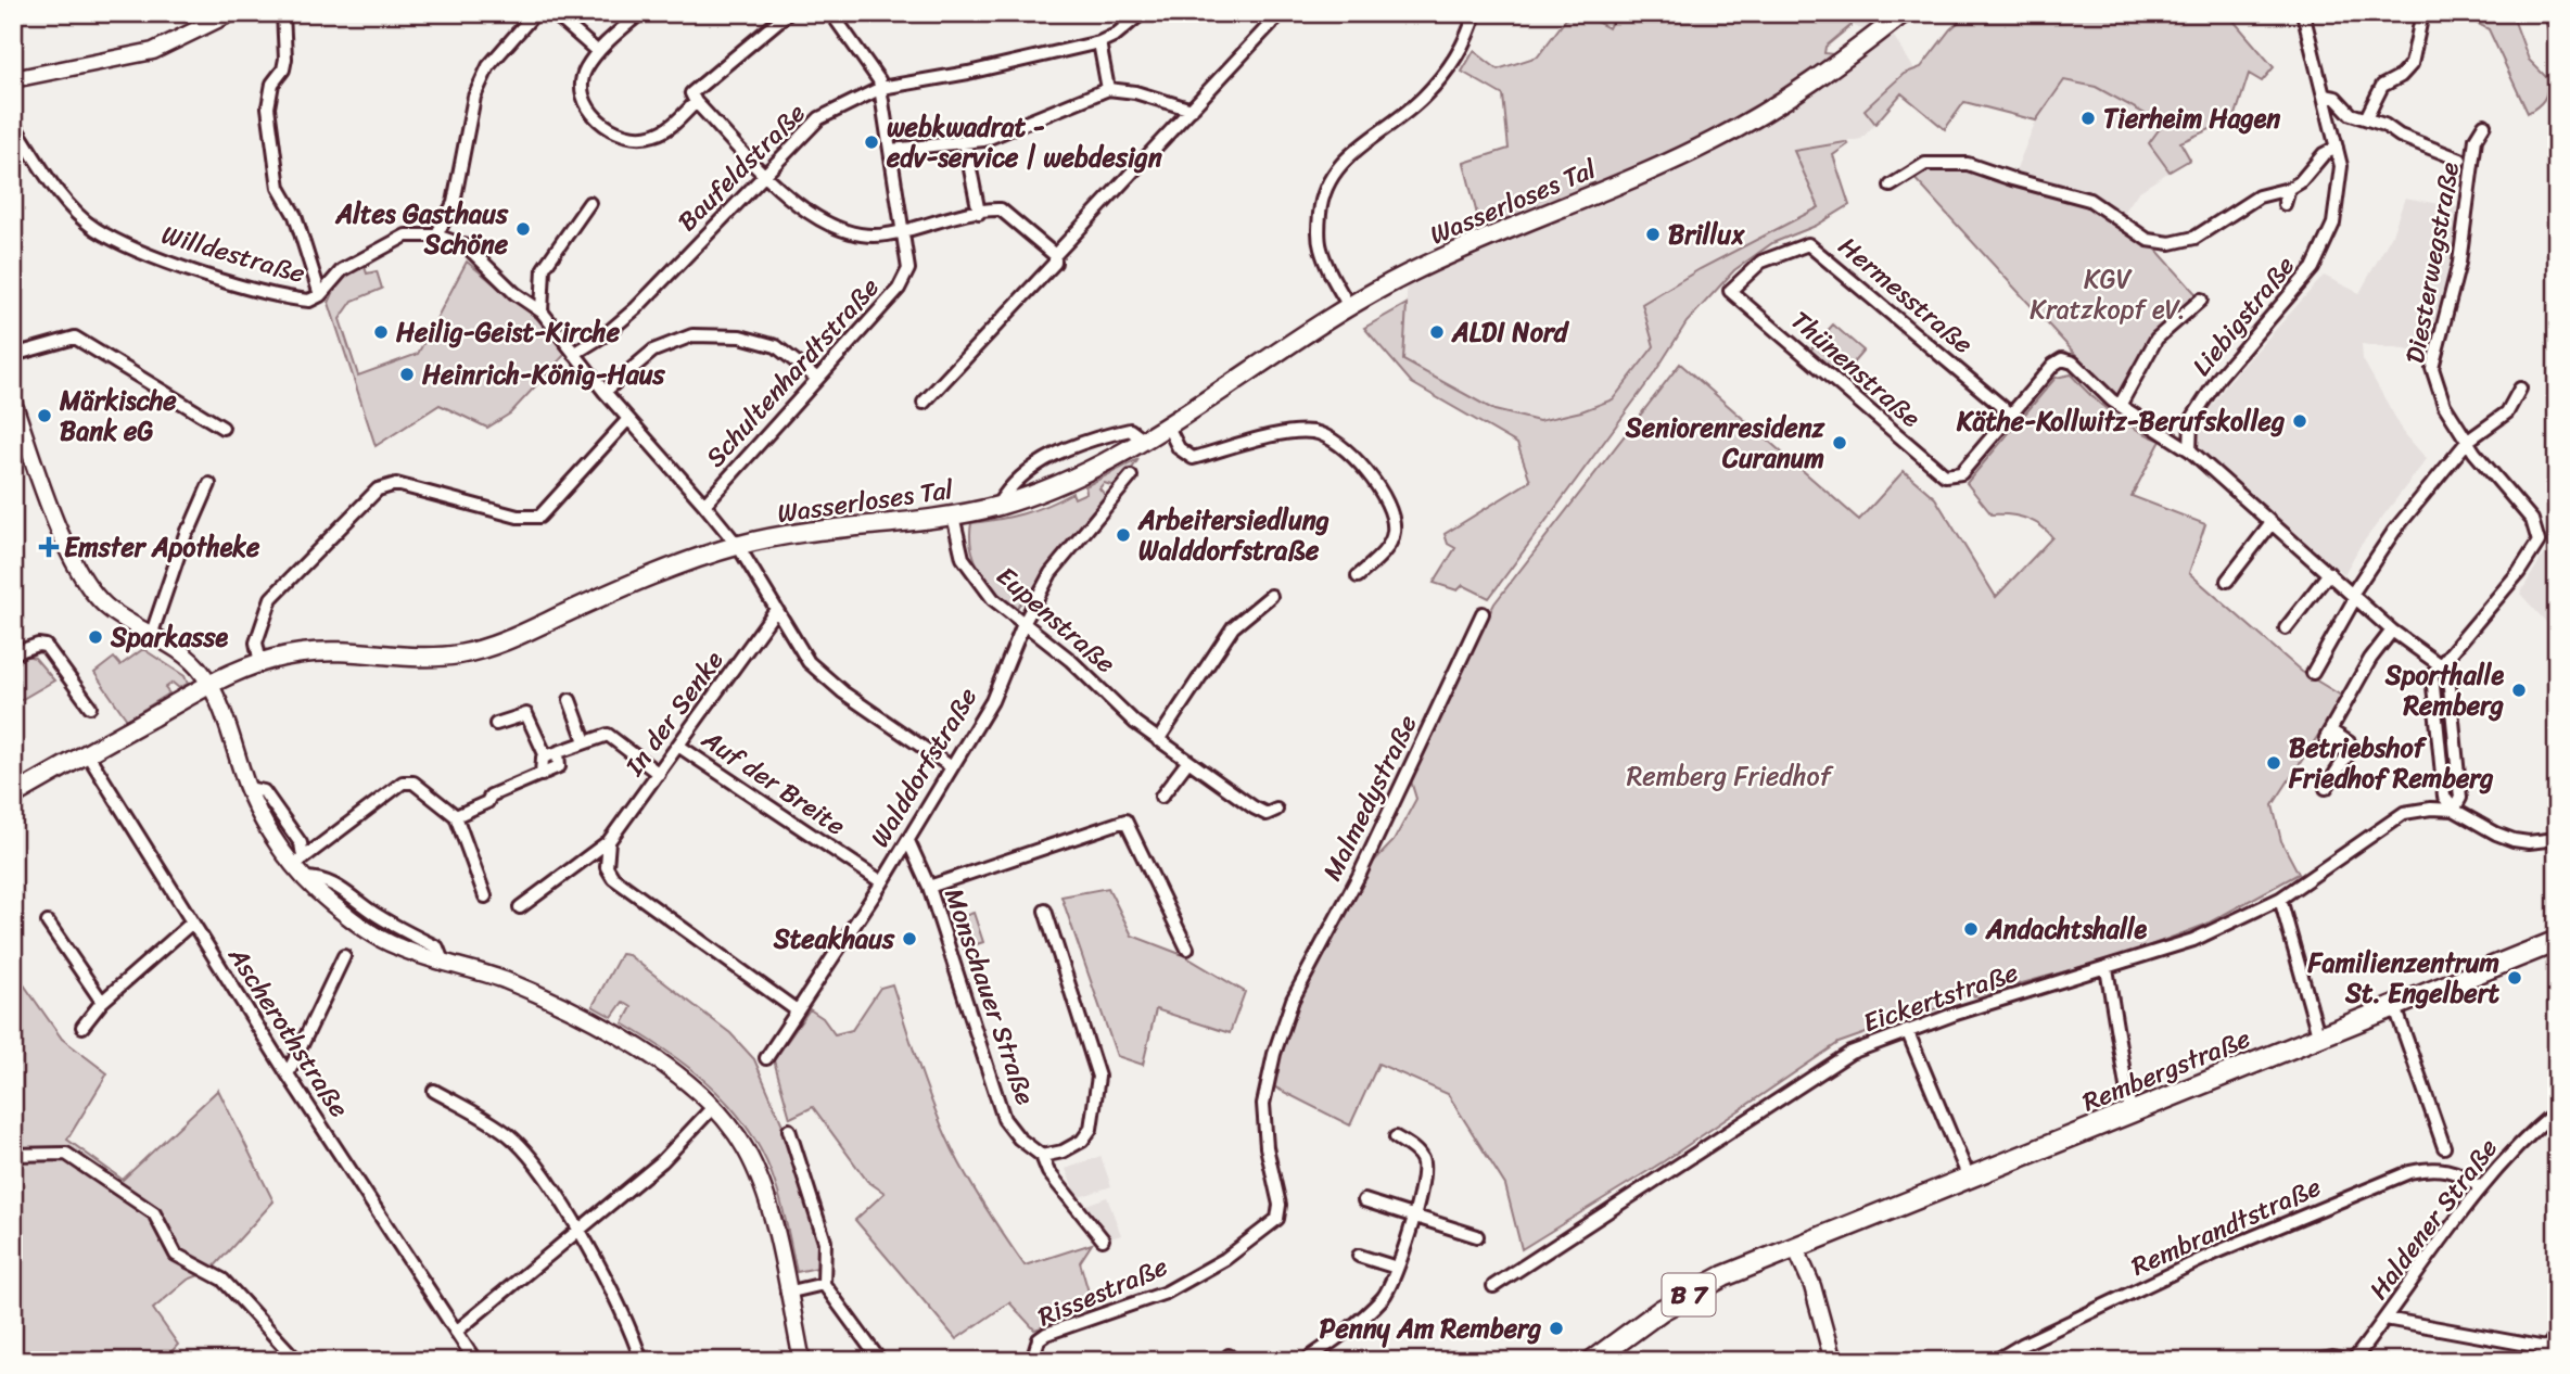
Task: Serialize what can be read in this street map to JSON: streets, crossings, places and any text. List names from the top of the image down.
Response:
{
  "streets": {
    "main road": ["Wasserloses Tal", "Rembergstraße", "B 7"],
    "street": [
      "Baufeldstraße",
      "Willdestraße",
      "Diesterwegstraße",
      "Hermesstraße",
      "Liebigstraße",
      "Thünenstraße",
      "Schultenhardtstraße",
      "Eupenstraße",
      "In der Senke",
      "Walddorfstraße",
      "Auf der Breite",
      "Malmedystraße",
      "Monschauer Straße",
      "Eickertstraße",
      "Ascherothstraße",
      "Haldener Straße",
      "Rembrandtstraße",
      "Rissestraße"
    ]
  },
  "crossings": [
    ["Baufeldstraße", "Willdestraße"],
    ["Baufeldstraße", "Schultenhardtstraße"],
    ["Wasserloses Tal", "Willdestraße"],
    ["Wasserloses Tal", "Eupenstraße"],
    ["Wasserloses Tal", "Ascherothstraße"],
    ["Willdestraße", "Schultenhardtstraße"],
    ["Willdestraße", "In der Senke"],
    ["Willdestraße", "Walddorfstraße"],
    ["Diesterwegstraße", "Liebigstraße"],
    ["Hermesstraße", "Thünenstraße"],
    ["Liebigstraße", "Thünenstraße"],
    ["Eupenstraße", "Walddorfstraße"],
    ["In der Senke", "Auf der Breite"],
    ["Walddorfstraße", "Auf der Breite"],
    ["Walddorfstraße", "Monschauer Straße"],
    ["Malmedystraße", "Rissestraße"],
    ["Rembergstraße", "B 7"],
    ["Haldener Straße", "Rembrandtstraße"]
  ],
  "parks": ["KGV Kratzkopf eV.", "Remberg Friedhof"],
  "places": {
    "other": [
      "Tierheim Hagen",
      "webkwadrat - edv-service | webdesign",
      "Altes Gasthaus Schöne",
      "Brillux",
      "Heilig-Geist-Kirche",
      "ALDI Nord",
      "Heinrich-König-Haus",
      "Märkische Bank eG",
      "Käthe-Kollwitz-Berufskolleg",
      "Seniorenresidenz Curanum",
      "Arbeitersiedlung Walddorfstraße",
      "Sparkasse",
      "Sporthalle Remberg",
      "Betriebshof Friedhof Remberg",
      "Andachtshalle",
      "Steakhaus",
      "Familienzentrum St. Engelbert",
      "Penny Am Remberg"
    ],
    "health": ["Emster Apotheke"]
  }
}
